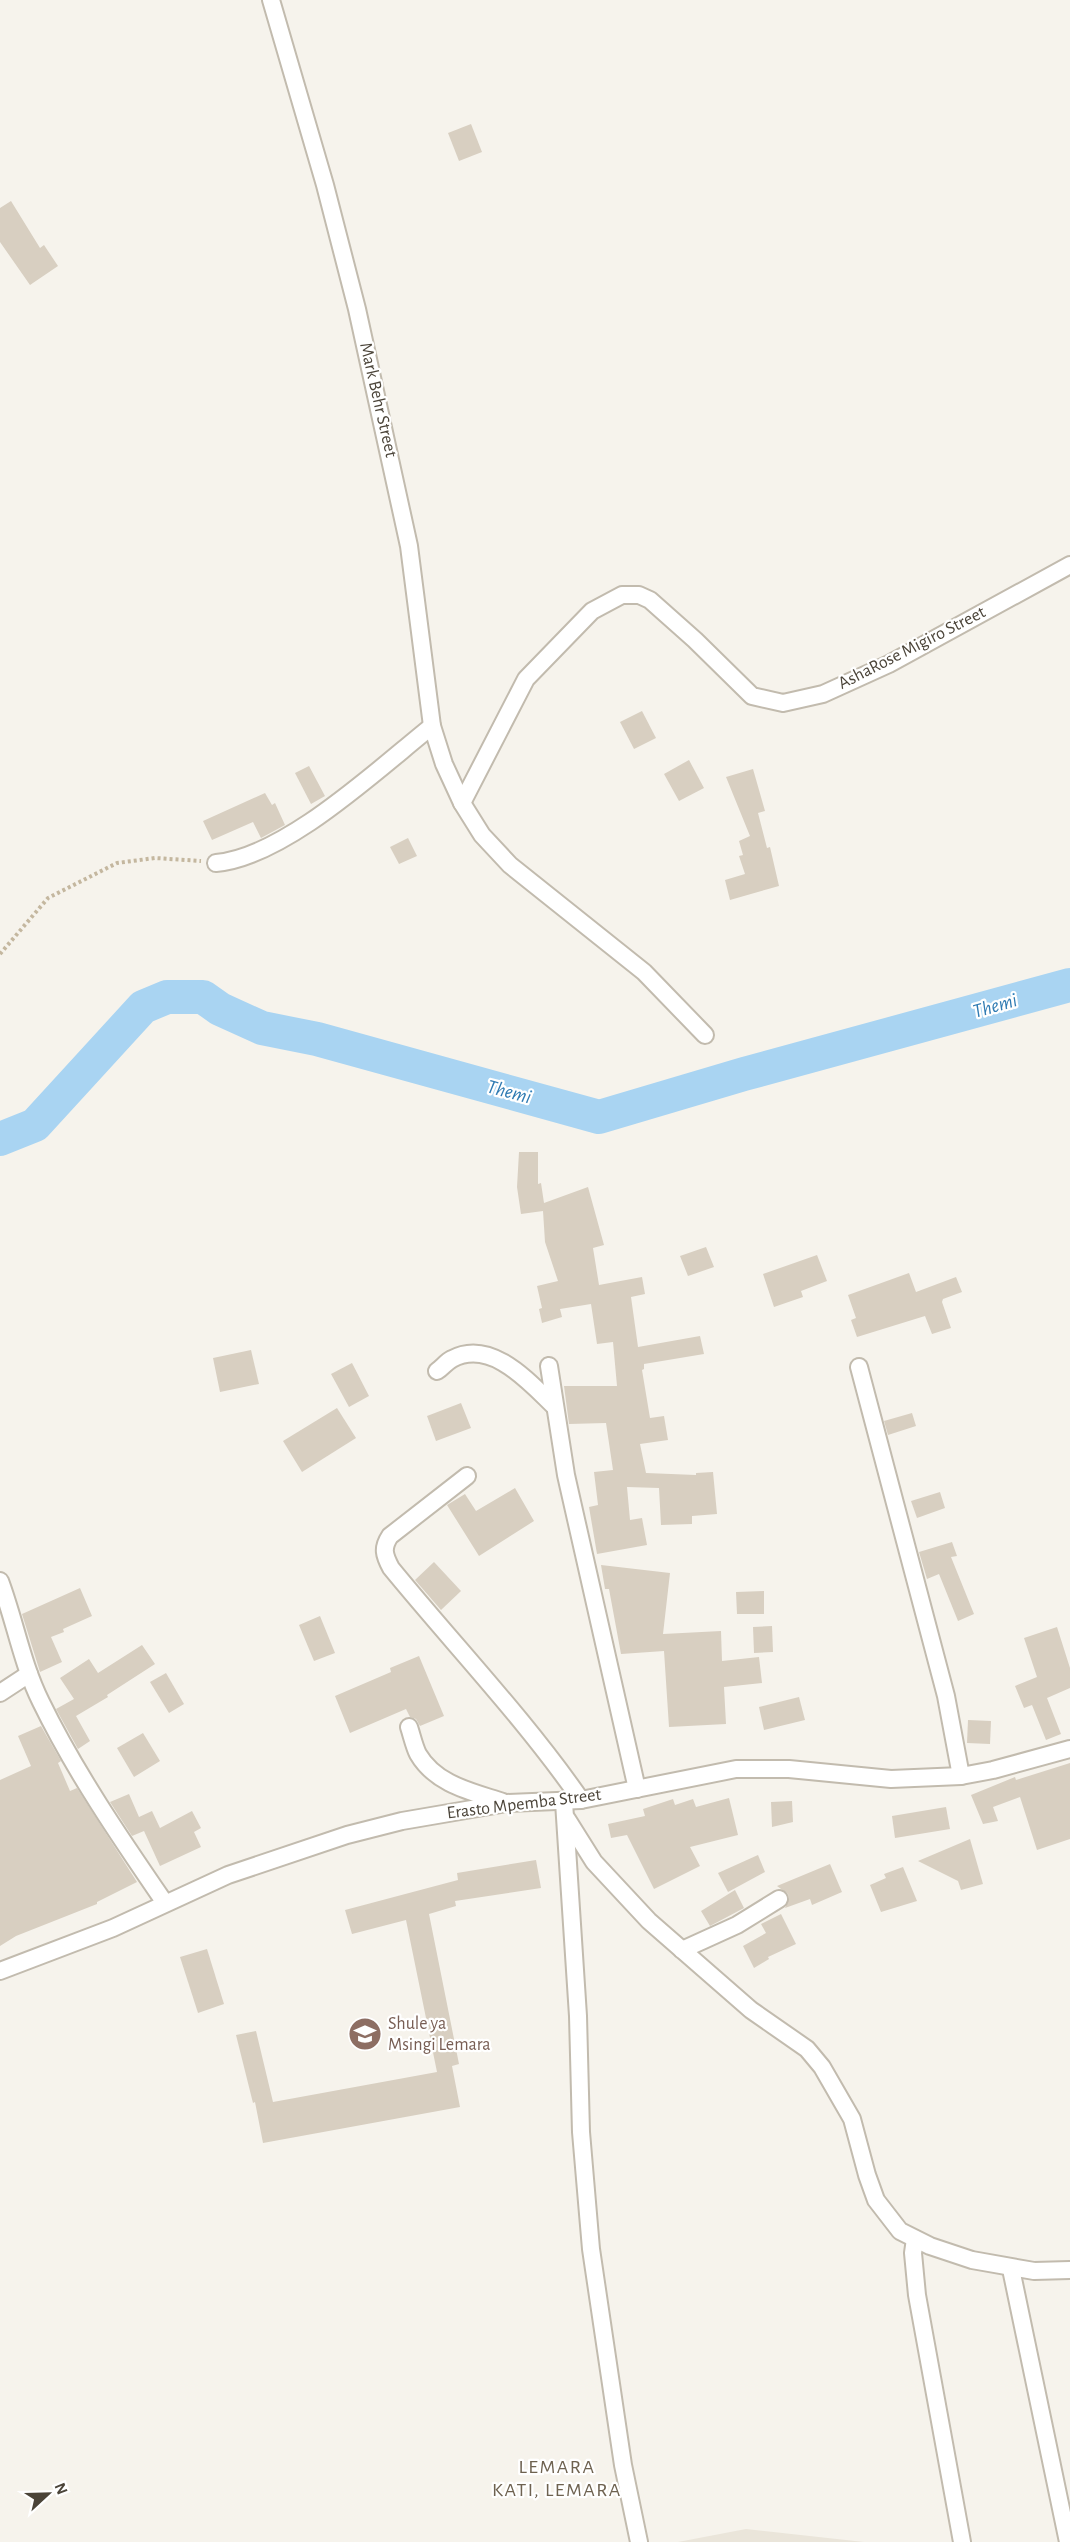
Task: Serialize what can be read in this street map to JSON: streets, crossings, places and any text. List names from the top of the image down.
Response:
{
  "streets": {
    "street": ["Mark Behr Street", "AshaRose Migiro Street", "Erasto Mpemba Street"]
  },
  "crossings": [
    ["Mark Behr Street", "AshaRose Migiro Street"]
  ],
  "districts": ["LEMARA KATI, LEMARA"],
  "water": ["Themi"],
  "places": {
    "school or university": ["Shule ya Msingi Lemara"]
  },
  "north": "right"
}
